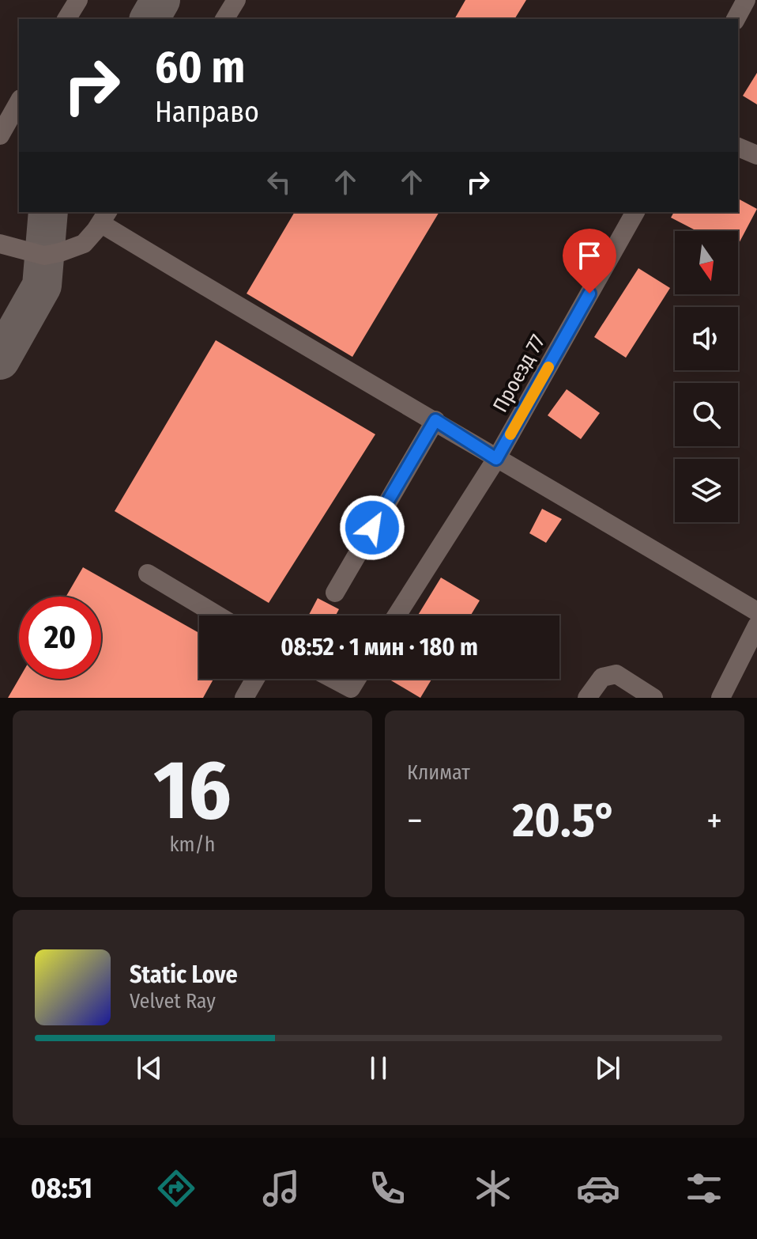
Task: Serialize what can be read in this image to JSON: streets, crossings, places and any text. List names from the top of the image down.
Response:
{
  "streets": {
    "lane": ["Проезд 77"]
  },
  "north": "bottom",
  "page": {
    "turn": ["60 m", "Направо"],
    "limit": "20",
    "trip": "08:52 · 1 мин · 180 m",
    "tile": [
      ["16", "km/h"],
      "Климат"
    ],
    "heat": ["−", "20.5°", "+"],
    "song": ["Static Love", "Velvet Ray"],
    "tabs": "08:51"
  }
}
